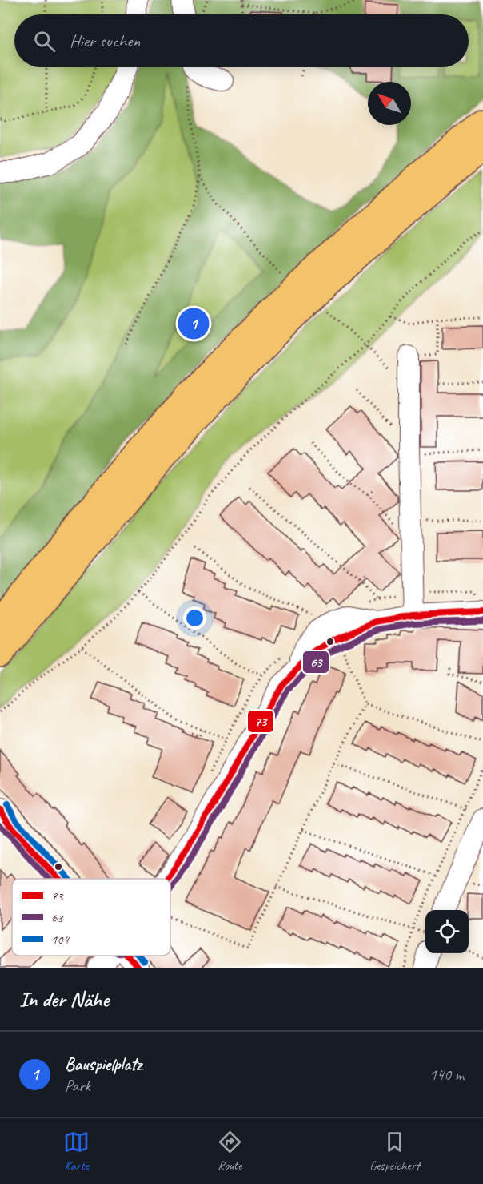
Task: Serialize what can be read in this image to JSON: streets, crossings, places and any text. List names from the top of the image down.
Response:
{
  "lines": ["transit line 73", "transit line 63", "transit line 104"],
  "legend": ["73", "63", "104"],
  "north": "top left",
  "page": {
    "search": "Hier suchen",
    "pins": "1",
    "heading": "In der Nähe",
    "list": [
      {
        "mark": "1",
        "name": "Bauspielplatz",
        "note": "Park",
        "value": "140 m"
      }
    ],
    "nav": ["Karte", "Route", "Gespeichert"]
  }
}
